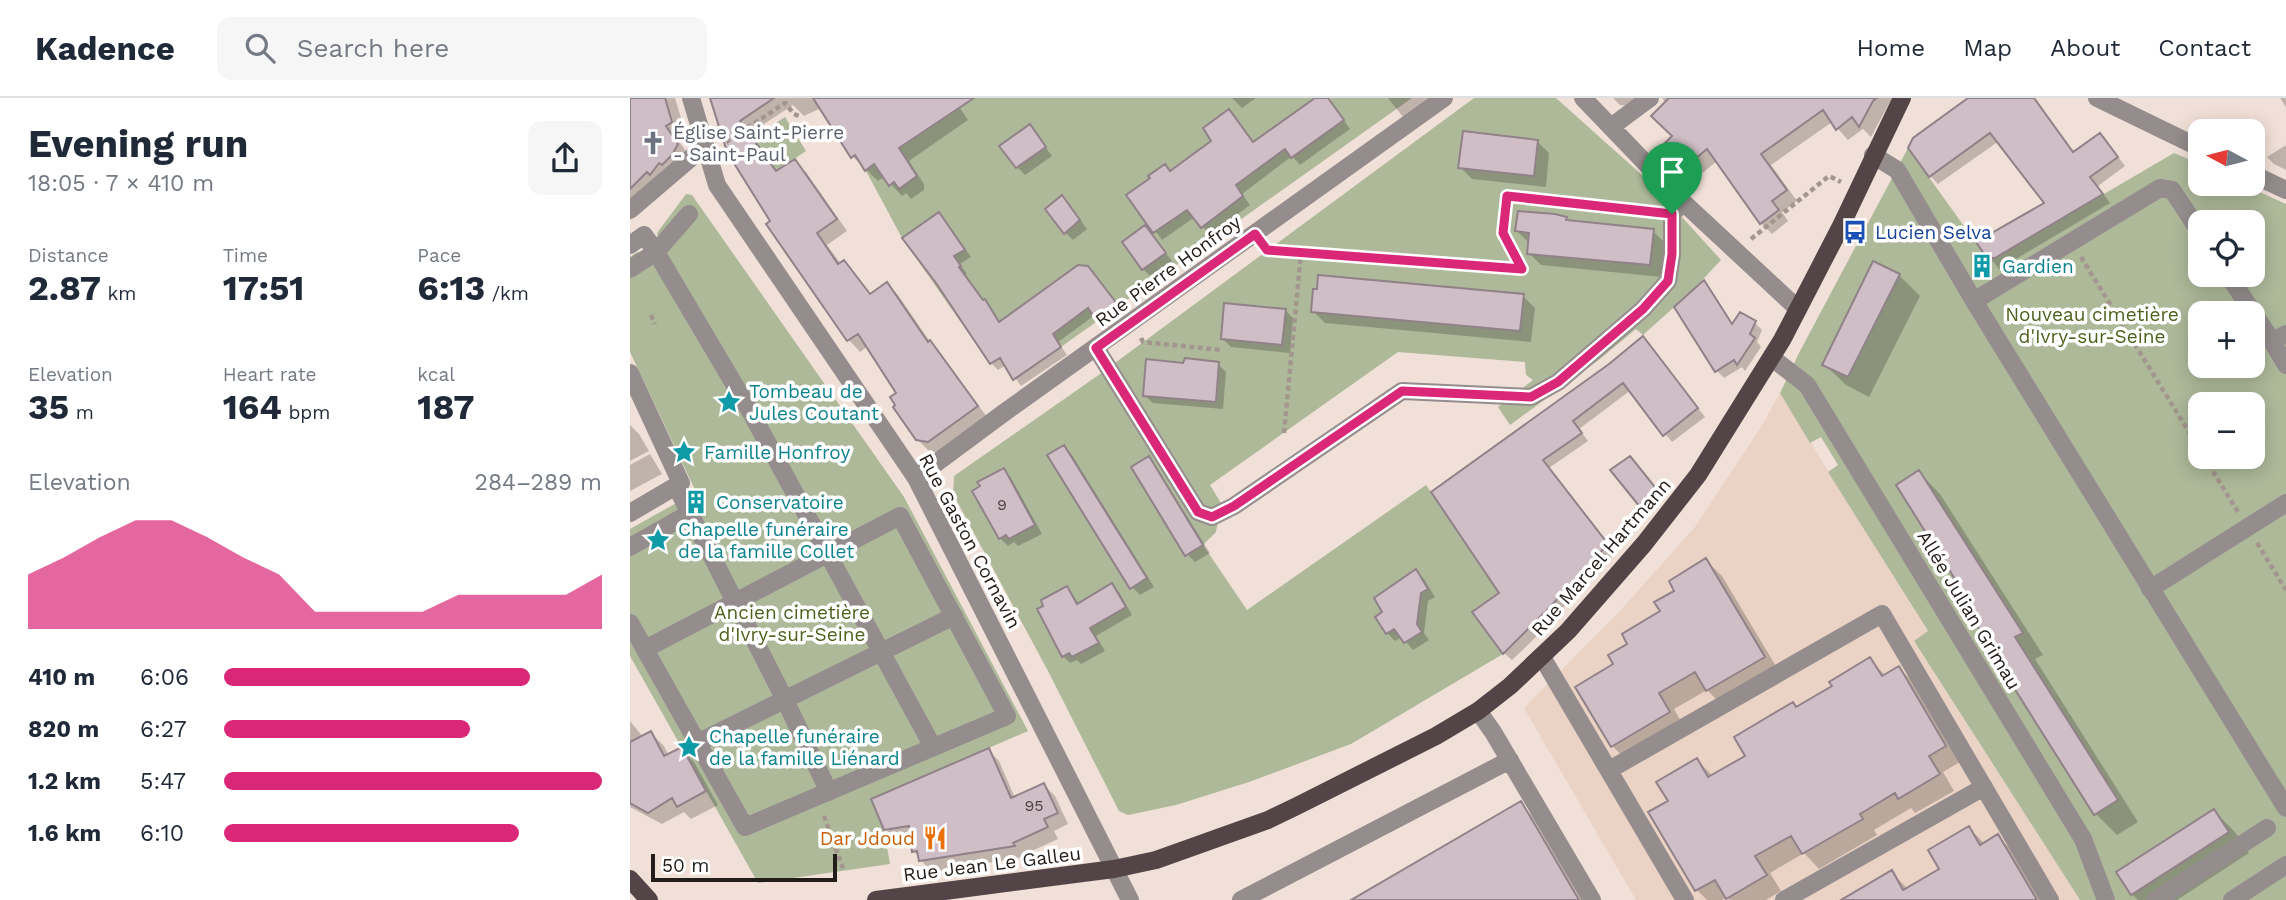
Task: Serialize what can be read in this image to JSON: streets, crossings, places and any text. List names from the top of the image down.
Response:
{
  "streets": {
    "main road": ["Rue Marcel Hartmann", "Rue Jean Le Galleu"],
    "street": ["Rue Pierre Honfroy", "Rue Gaston Cornavin", "Allée Julian Grimau"]
  },
  "crossings": [
    ["Rue Pierre Honfroy", "Rue Gaston Cornavin"],
    ["Rue Gaston Cornavin", "Rue Marcel Hartmann"],
    ["Rue Gaston Cornavin", "Rue Jean Le Galleu"],
    ["Rue Marcel Hartmann", "Allée Julian Grimau"],
    ["Rue Marcel Hartmann", "Rue Jean Le Galleu"]
  ],
  "parks": ["Nouveau cimetière d'Ivry-sur-Seine", "Ancien cimetière d'Ivry-sur-Seine"],
  "places": {
    "church": ["Église Saint-Pierre - Saint-Paul"],
    "bus stop": ["Lucien Selva"],
    "building": ["Gardien", "Conservatoire"],
    "place": [
      "Tombeau de Jules Coutant",
      "Famille Honfroy",
      "Chapelle funéraire de la famille Collet",
      "Chapelle funéraire de la famille Liénard"
    ],
    "restaurant": ["Dar Jdoud"]
  },
  "house_numbers": ["9", "95"],
  "scale_bar": "50 m",
  "north": "left",
  "page": {
    "header": "Kadence",
    "search": "Search here",
    "nav": [
      "Home",
      "Map",
      "About",
      "Contact"
    ],
    "heading": ["Evening run", "18:05 · 7 × 410 m"],
    "map_buttons": ["+", "−"],
    "stats": [
      ["Distance", "2.87 km"],
      ["Time", "17:51"],
      ["Pace", "6:13 /km"],
      ["Elevation", "35 m"],
      ["Heart rate", "164 bpm"],
      ["kcal", "187"]
    ],
    "chart": ["Elevation", "284–289 m"],
    "list": [
      {
        "name": "410 m",
        "note": "6:06"
      },
      {
        "name": "820 m",
        "note": "6:27"
      },
      {
        "name": "1.2 km",
        "note": "5:47"
      },
      {
        "name": "1.6 km",
        "note": "6:10"
      }
    ],
    "scale": "50 m"
  }
}
